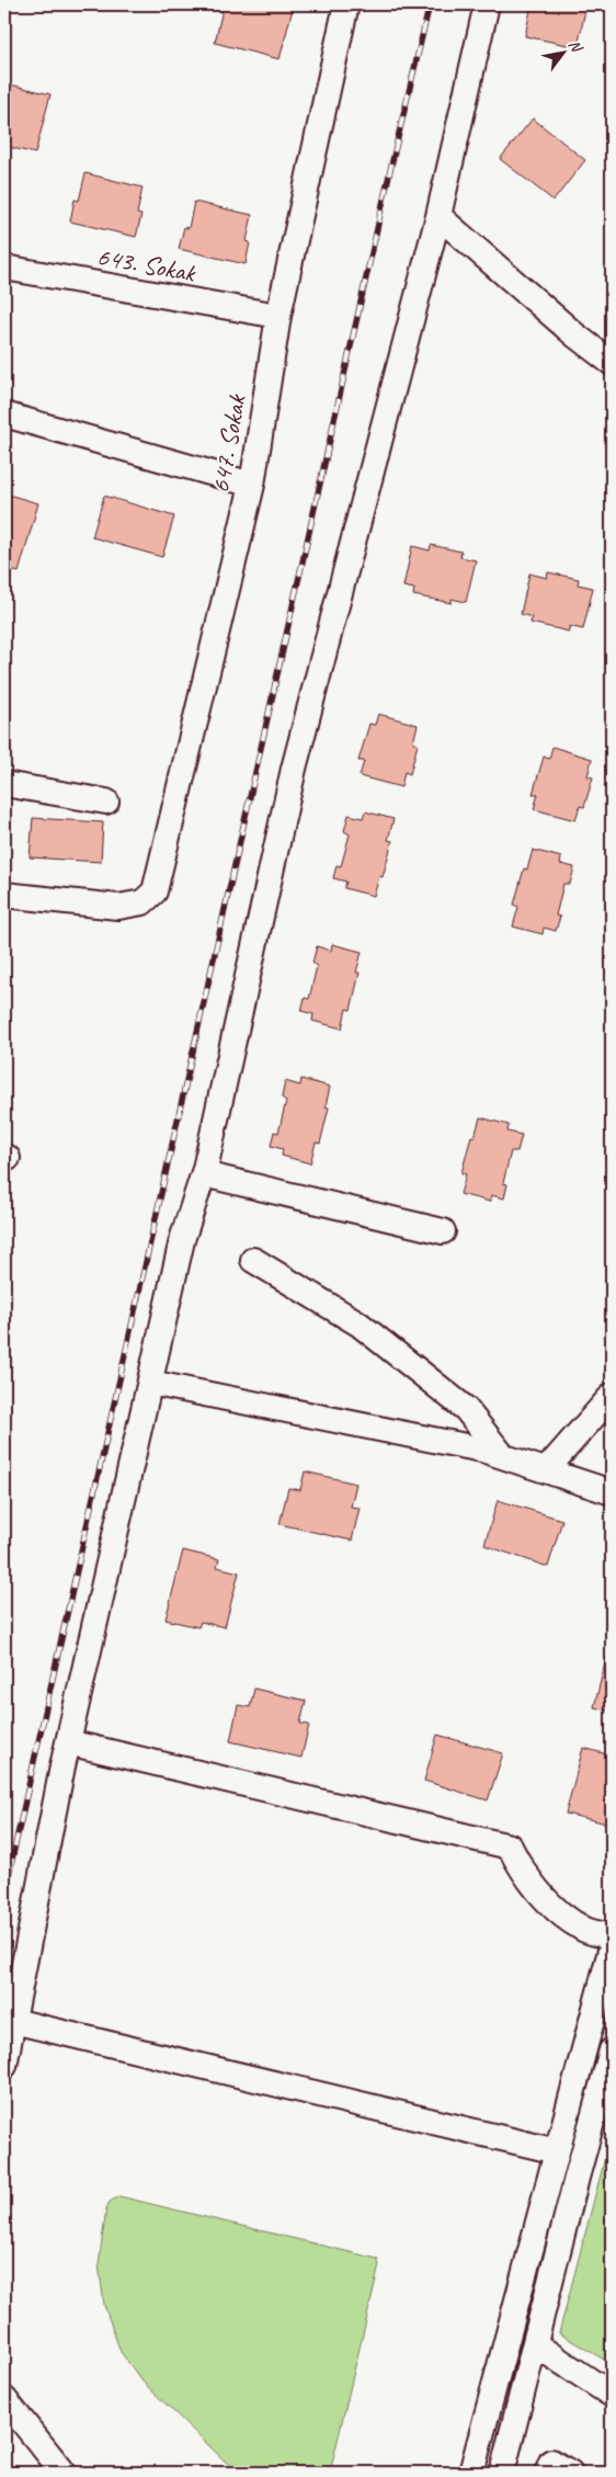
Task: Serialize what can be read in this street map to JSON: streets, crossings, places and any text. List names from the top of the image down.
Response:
{
  "streets": {
    "street": ["643. Sokak", "647. Sokak"]
  },
  "crossings": [
    ["643. Sokak", "647. Sokak"]
  ],
  "north": "top right"
}
